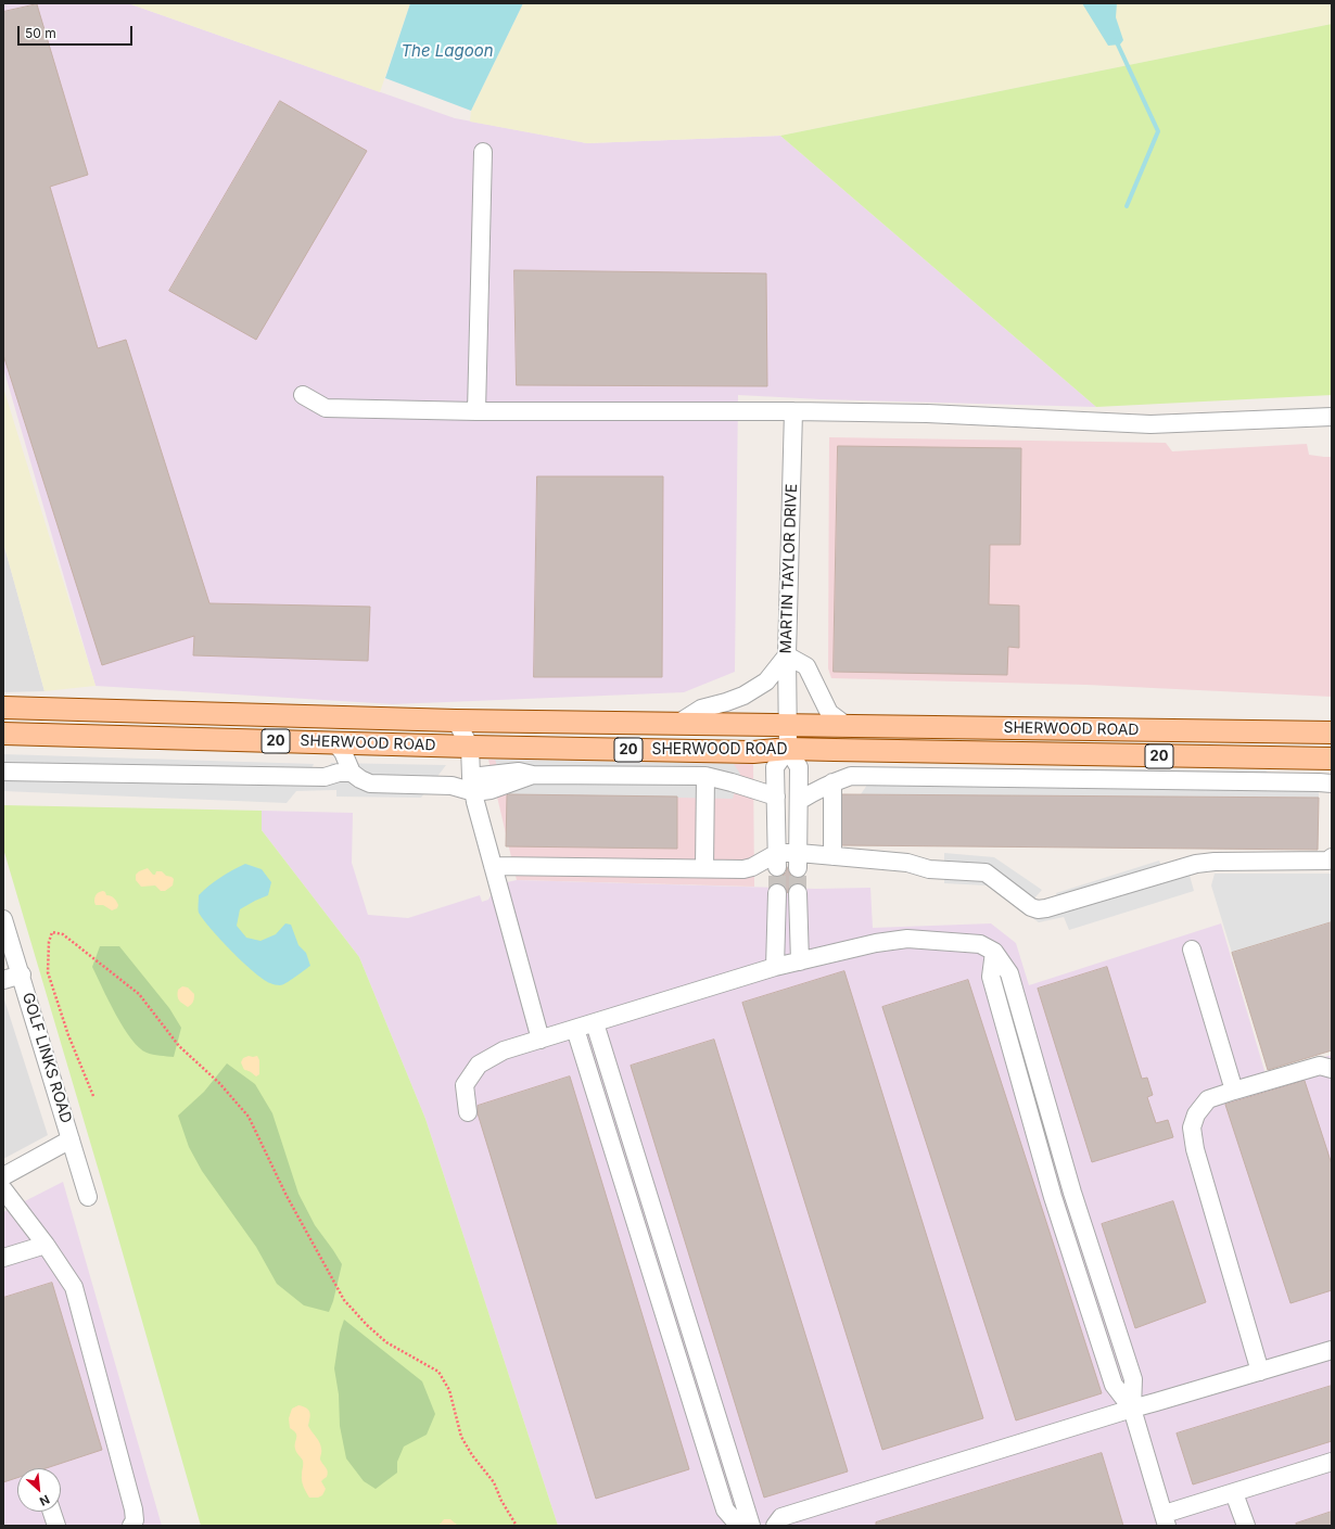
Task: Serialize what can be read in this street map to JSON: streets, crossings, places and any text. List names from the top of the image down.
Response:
{
  "streets": {
    "main road": ["SHERWOOD ROAD", "20"],
    "street": ["MARTIN TAYLOR DRIVE", "GOLF LINKS ROAD"]
  },
  "crossings": [
    ["MARTIN TAYLOR DRIVE", "SHERWOOD ROAD"]
  ],
  "water": ["The Lagoon"],
  "scale_bar": "50 m",
  "north": "bottom right"
}
